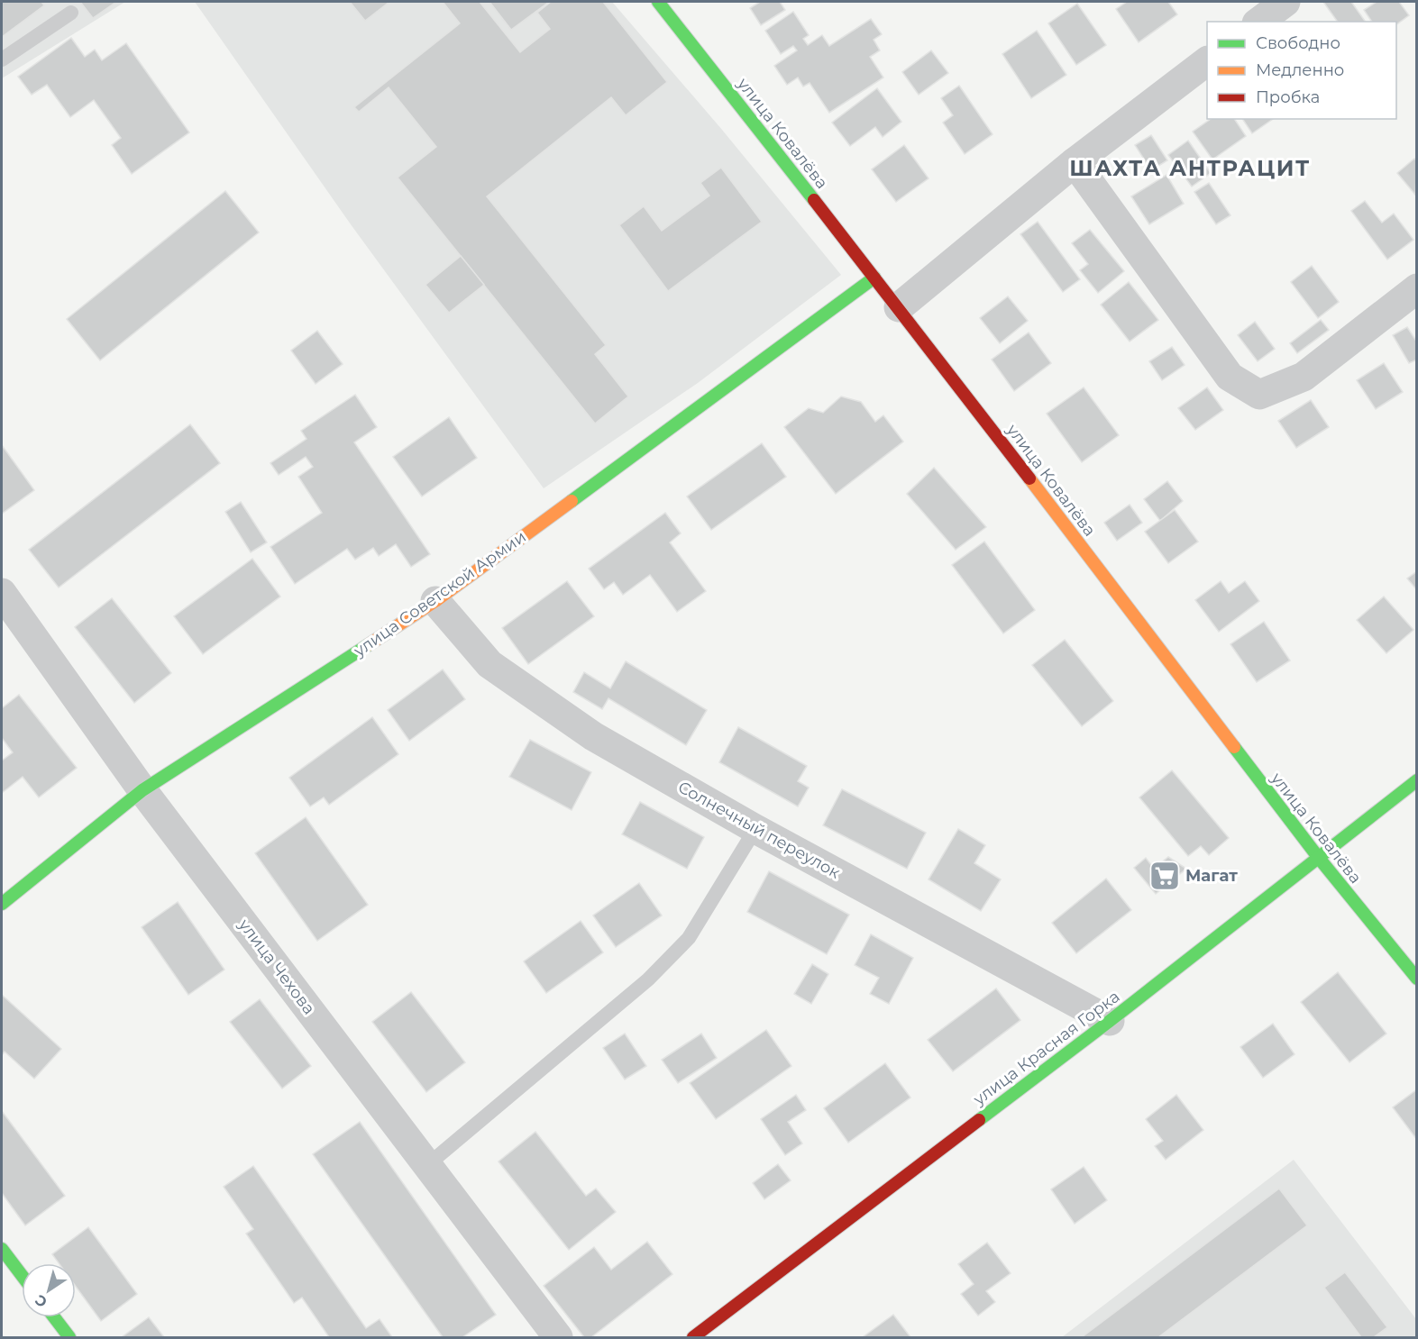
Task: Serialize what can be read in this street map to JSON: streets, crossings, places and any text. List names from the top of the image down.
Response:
{
  "streets": {
    "street": [
      "улица Ковалёва",
      "улица Советской Армии",
      "Солнечный переулок",
      "улица Чехова",
      "улица Красная Горка"
    ]
  },
  "crossings": [
    ["улица Ковалёва", "улица Советской Армии"],
    ["улица Ковалёва", "улица Красная Горка"],
    ["улица Советской Армии", "Солнечный переулок"],
    ["улица Советской Армии", "улица Чехова"],
    ["Солнечный переулок", "улица Красная Горка"]
  ],
  "districts": ["ШАХТА АНТРАЦИТ"],
  "places": {
    "supermarket": ["Магат"]
  },
  "legend": ["Свободно", "Медленно", "Пробка"],
  "north": "bottom left"
}
